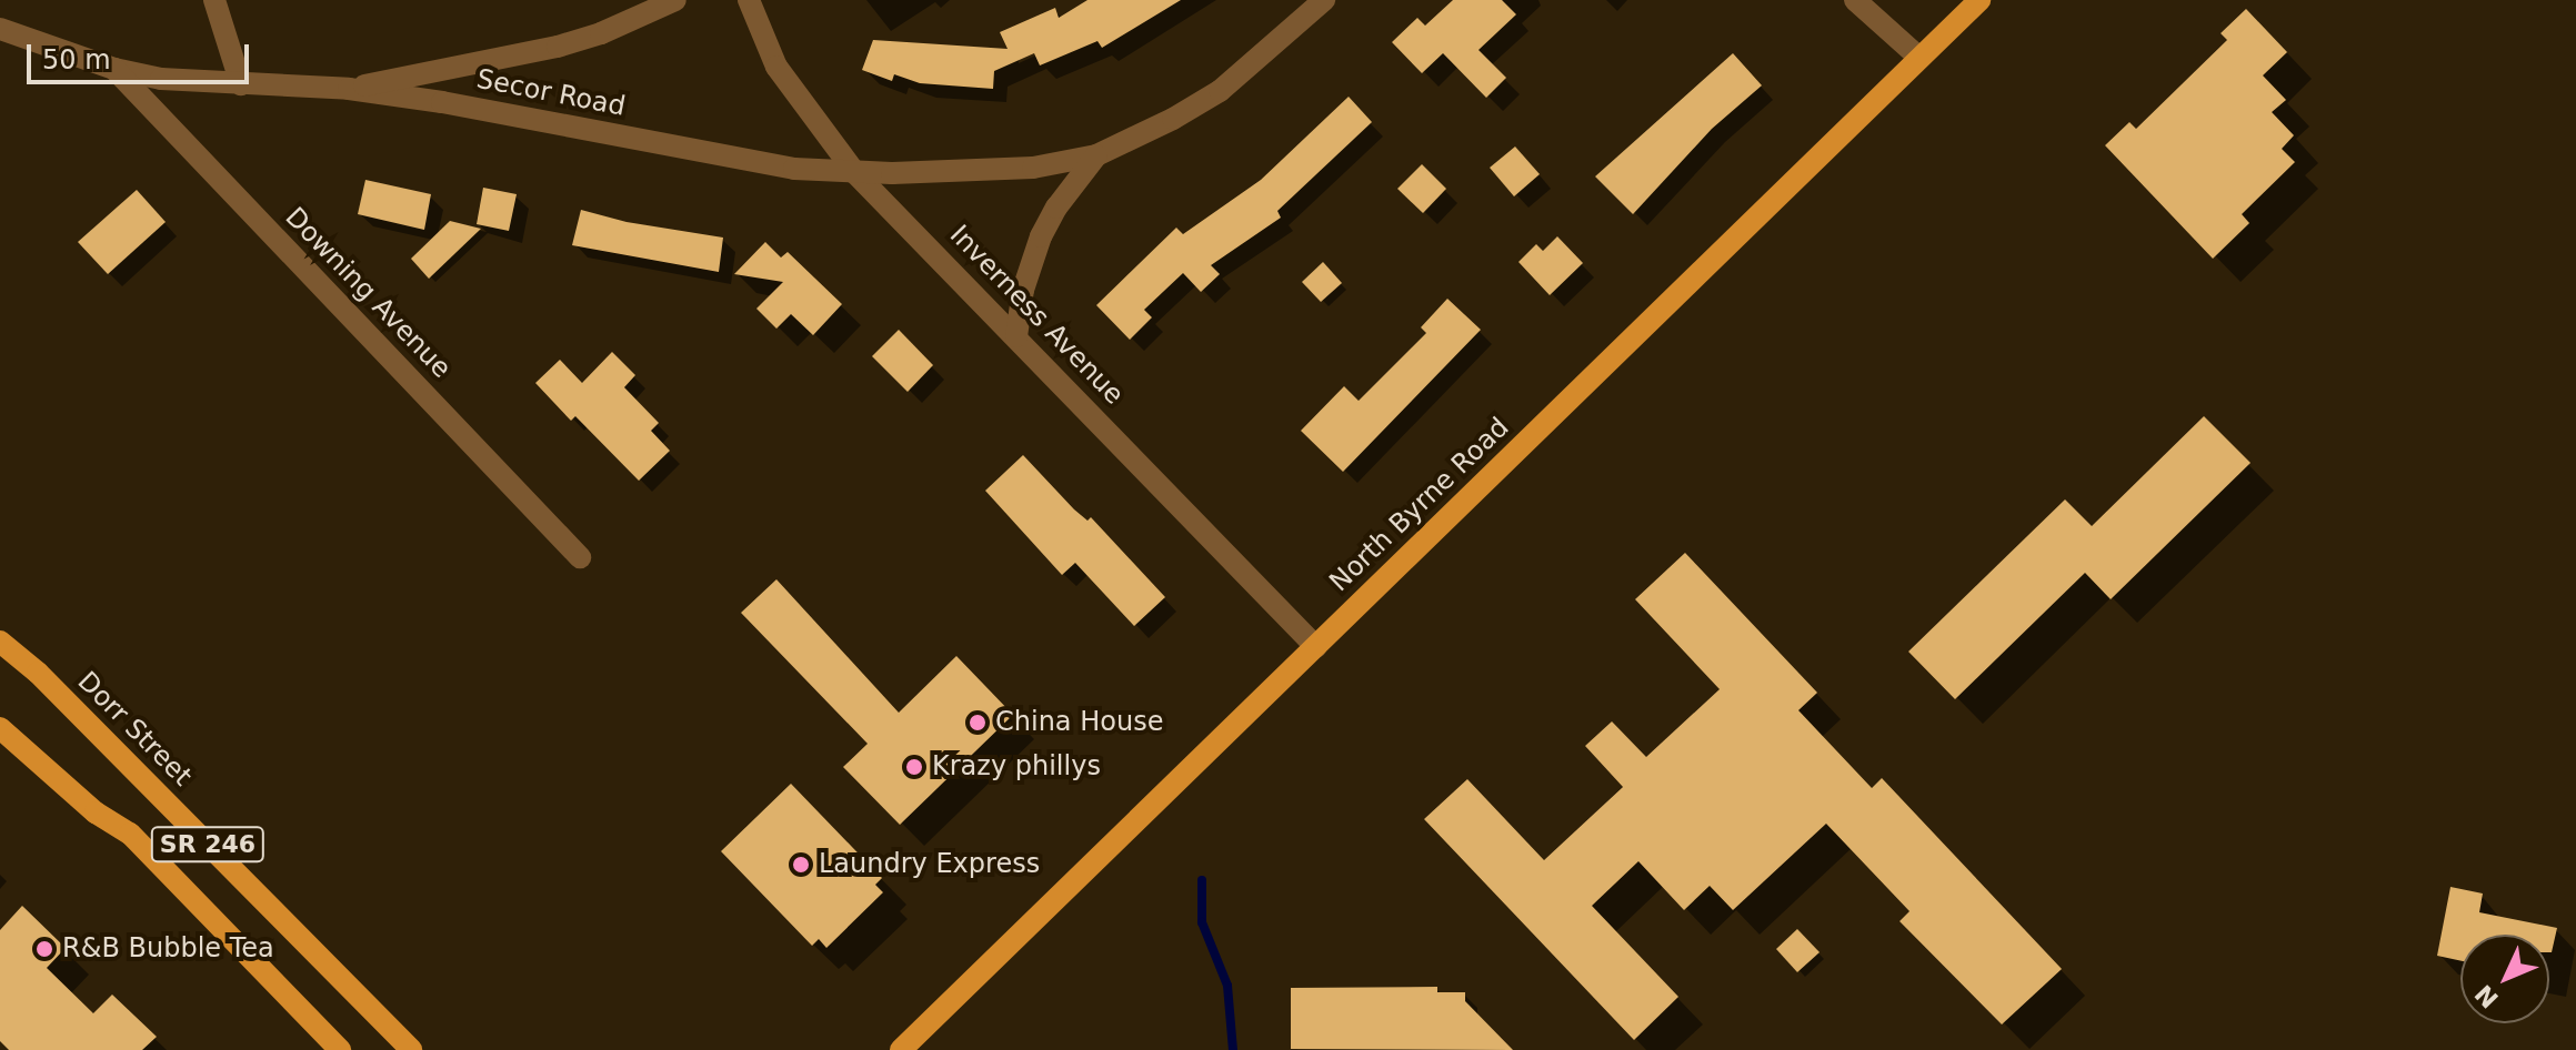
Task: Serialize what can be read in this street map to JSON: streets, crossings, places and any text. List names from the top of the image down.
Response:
{
  "streets": {
    "main road": ["North Byrne Road", "Dorr Street", "SR 246"],
    "street": ["Secor Road", "Downing Avenue", "Inverness Avenue"]
  },
  "crossings": [
    ["Secor Road", "Downing Avenue"],
    ["Secor Road", "Inverness Avenue"],
    ["Inverness Avenue", "North Byrne Road"]
  ],
  "places": [
    "China House",
    "Krazy phillys",
    "Laundry Express",
    "R&B Bubble Tea"
  ],
  "scale_bar": "50 m",
  "north": "bottom left"
}
